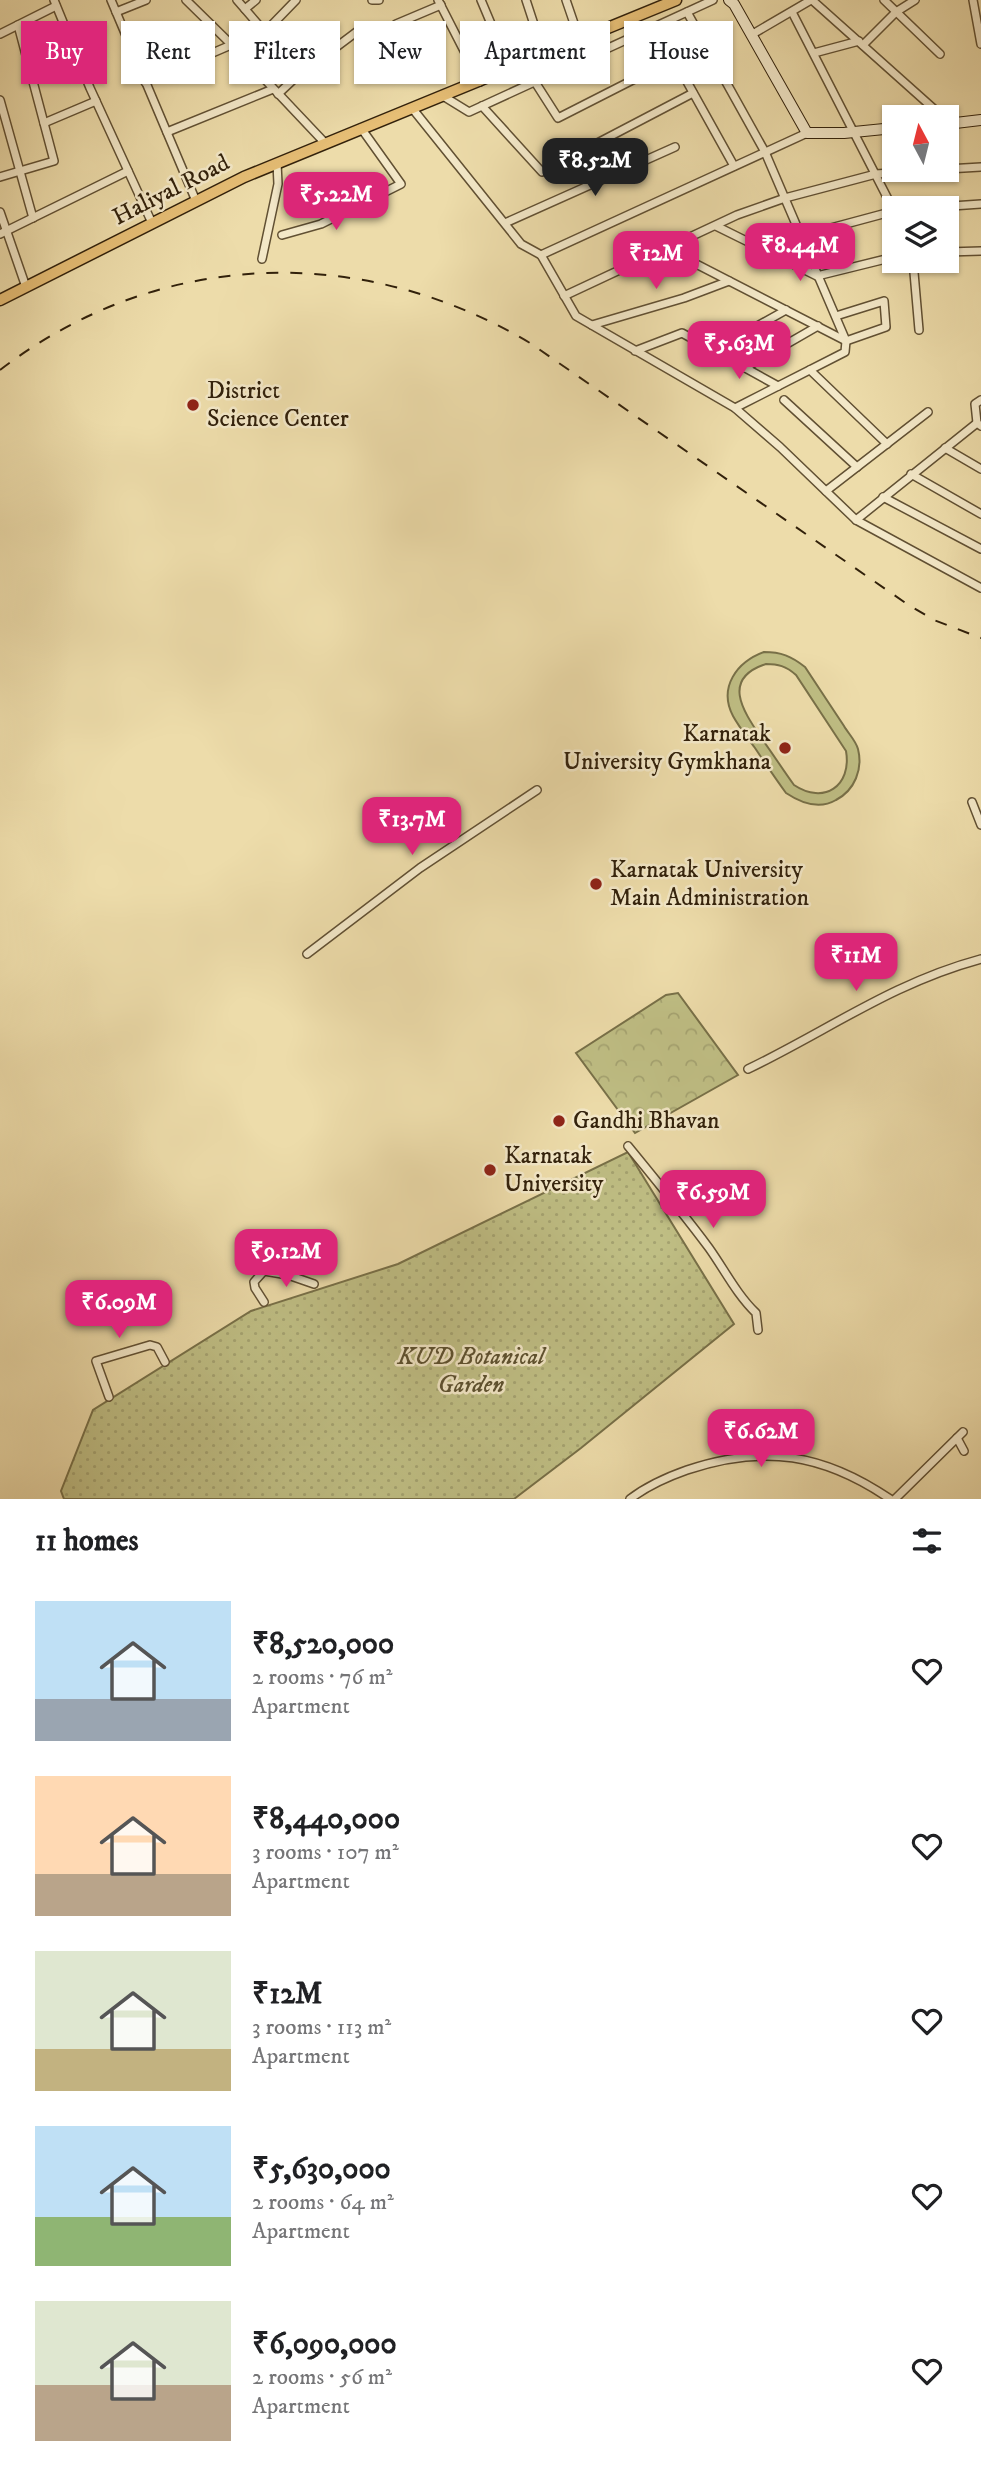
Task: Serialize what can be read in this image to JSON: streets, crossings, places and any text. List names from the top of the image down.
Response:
{
  "streets": {
    "main road": ["Haliyal Road"]
  },
  "parks": ["KUD Botanical Garden"],
  "places": [
    "District Science Center",
    "Karnatak University Gymkhana",
    "Karnatak University Main Administration",
    "Gandhi Bhavan",
    "Karnatak University"
  ],
  "north": "top",
  "page": {
    "chip": [
      "Buy",
      "Rent",
      "Filters",
      "New",
      "Apartment",
      "House"
    ],
    "price": [
      "₹8.52M",
      "₹5.22M",
      "₹8.44M",
      "₹12M",
      "₹5.63M",
      "₹13.7M",
      "₹11M",
      "₹6.59M",
      "₹9.12M",
      "₹6.09M",
      "₹6.62M"
    ],
    "heading": "11 homes",
    "list": [
      {
        "name": "₹8,520,000",
        "note": "2 rooms · 76 m² · Apartment"
      },
      {
        "name": "₹8,440,000",
        "note": "3 rooms · 107 m² · Apartment"
      },
      {
        "name": "₹12M",
        "note": "3 rooms · 113 m² · Apartment"
      },
      {
        "name": "₹5,630,000",
        "note": "2 rooms · 64 m² · Apartment"
      },
      {
        "name": "₹6,090,000",
        "note": "2 rooms · 56 m² · Apartment"
      }
    ]
  }
}
